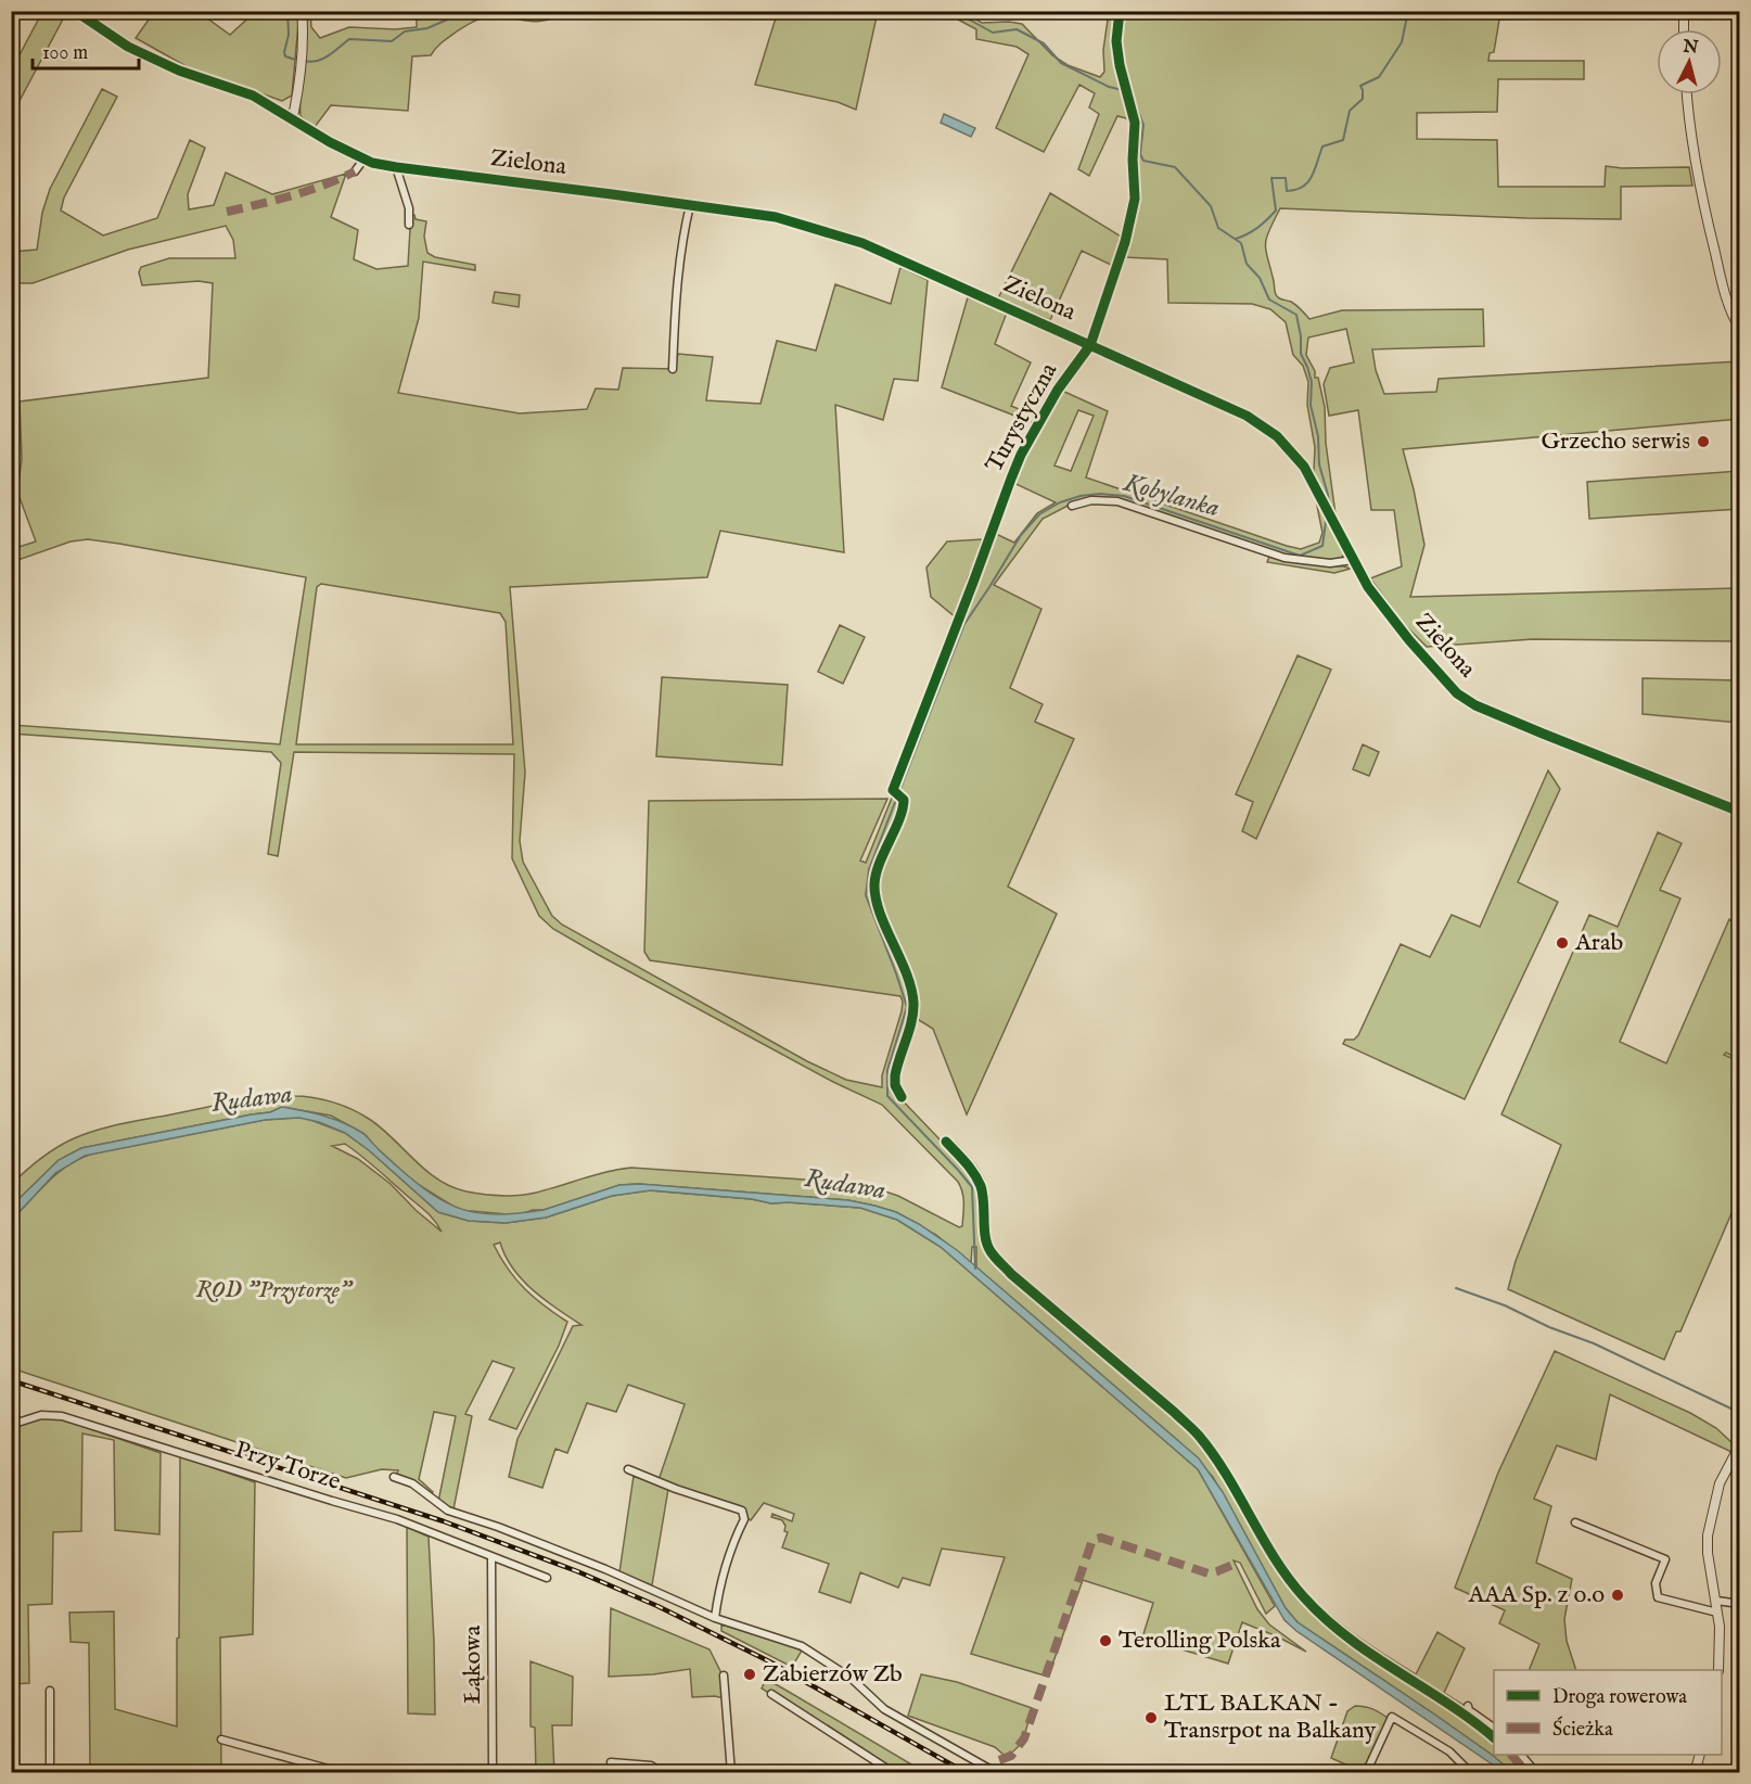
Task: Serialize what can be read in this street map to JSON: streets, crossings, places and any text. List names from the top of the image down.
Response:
{
  "streets": {
    "street": [
      "Zielona",
      "Turystyczna",
      "Przy Torze",
      "Łąkowa"
    ]
  },
  "crossings": [
    ["Zielona", "Turystyczna"],
    ["Przy Torze", "Łąkowa"]
  ],
  "water": ["Kobylanka", "Rudawa"],
  "parks": ["ROD \"Przytorze\""],
  "places": [
    "Grzecho serwis",
    "Arab",
    "AAA Sp. z o.o",
    "Terolling Polska",
    "Zabierzów Zb",
    "LTL BALKAN - Transrpot na Balkany"
  ],
  "legend": ["Droga rowerowa", "Ścieżka"],
  "scale_bar": "100 m",
  "north": "top"
}
